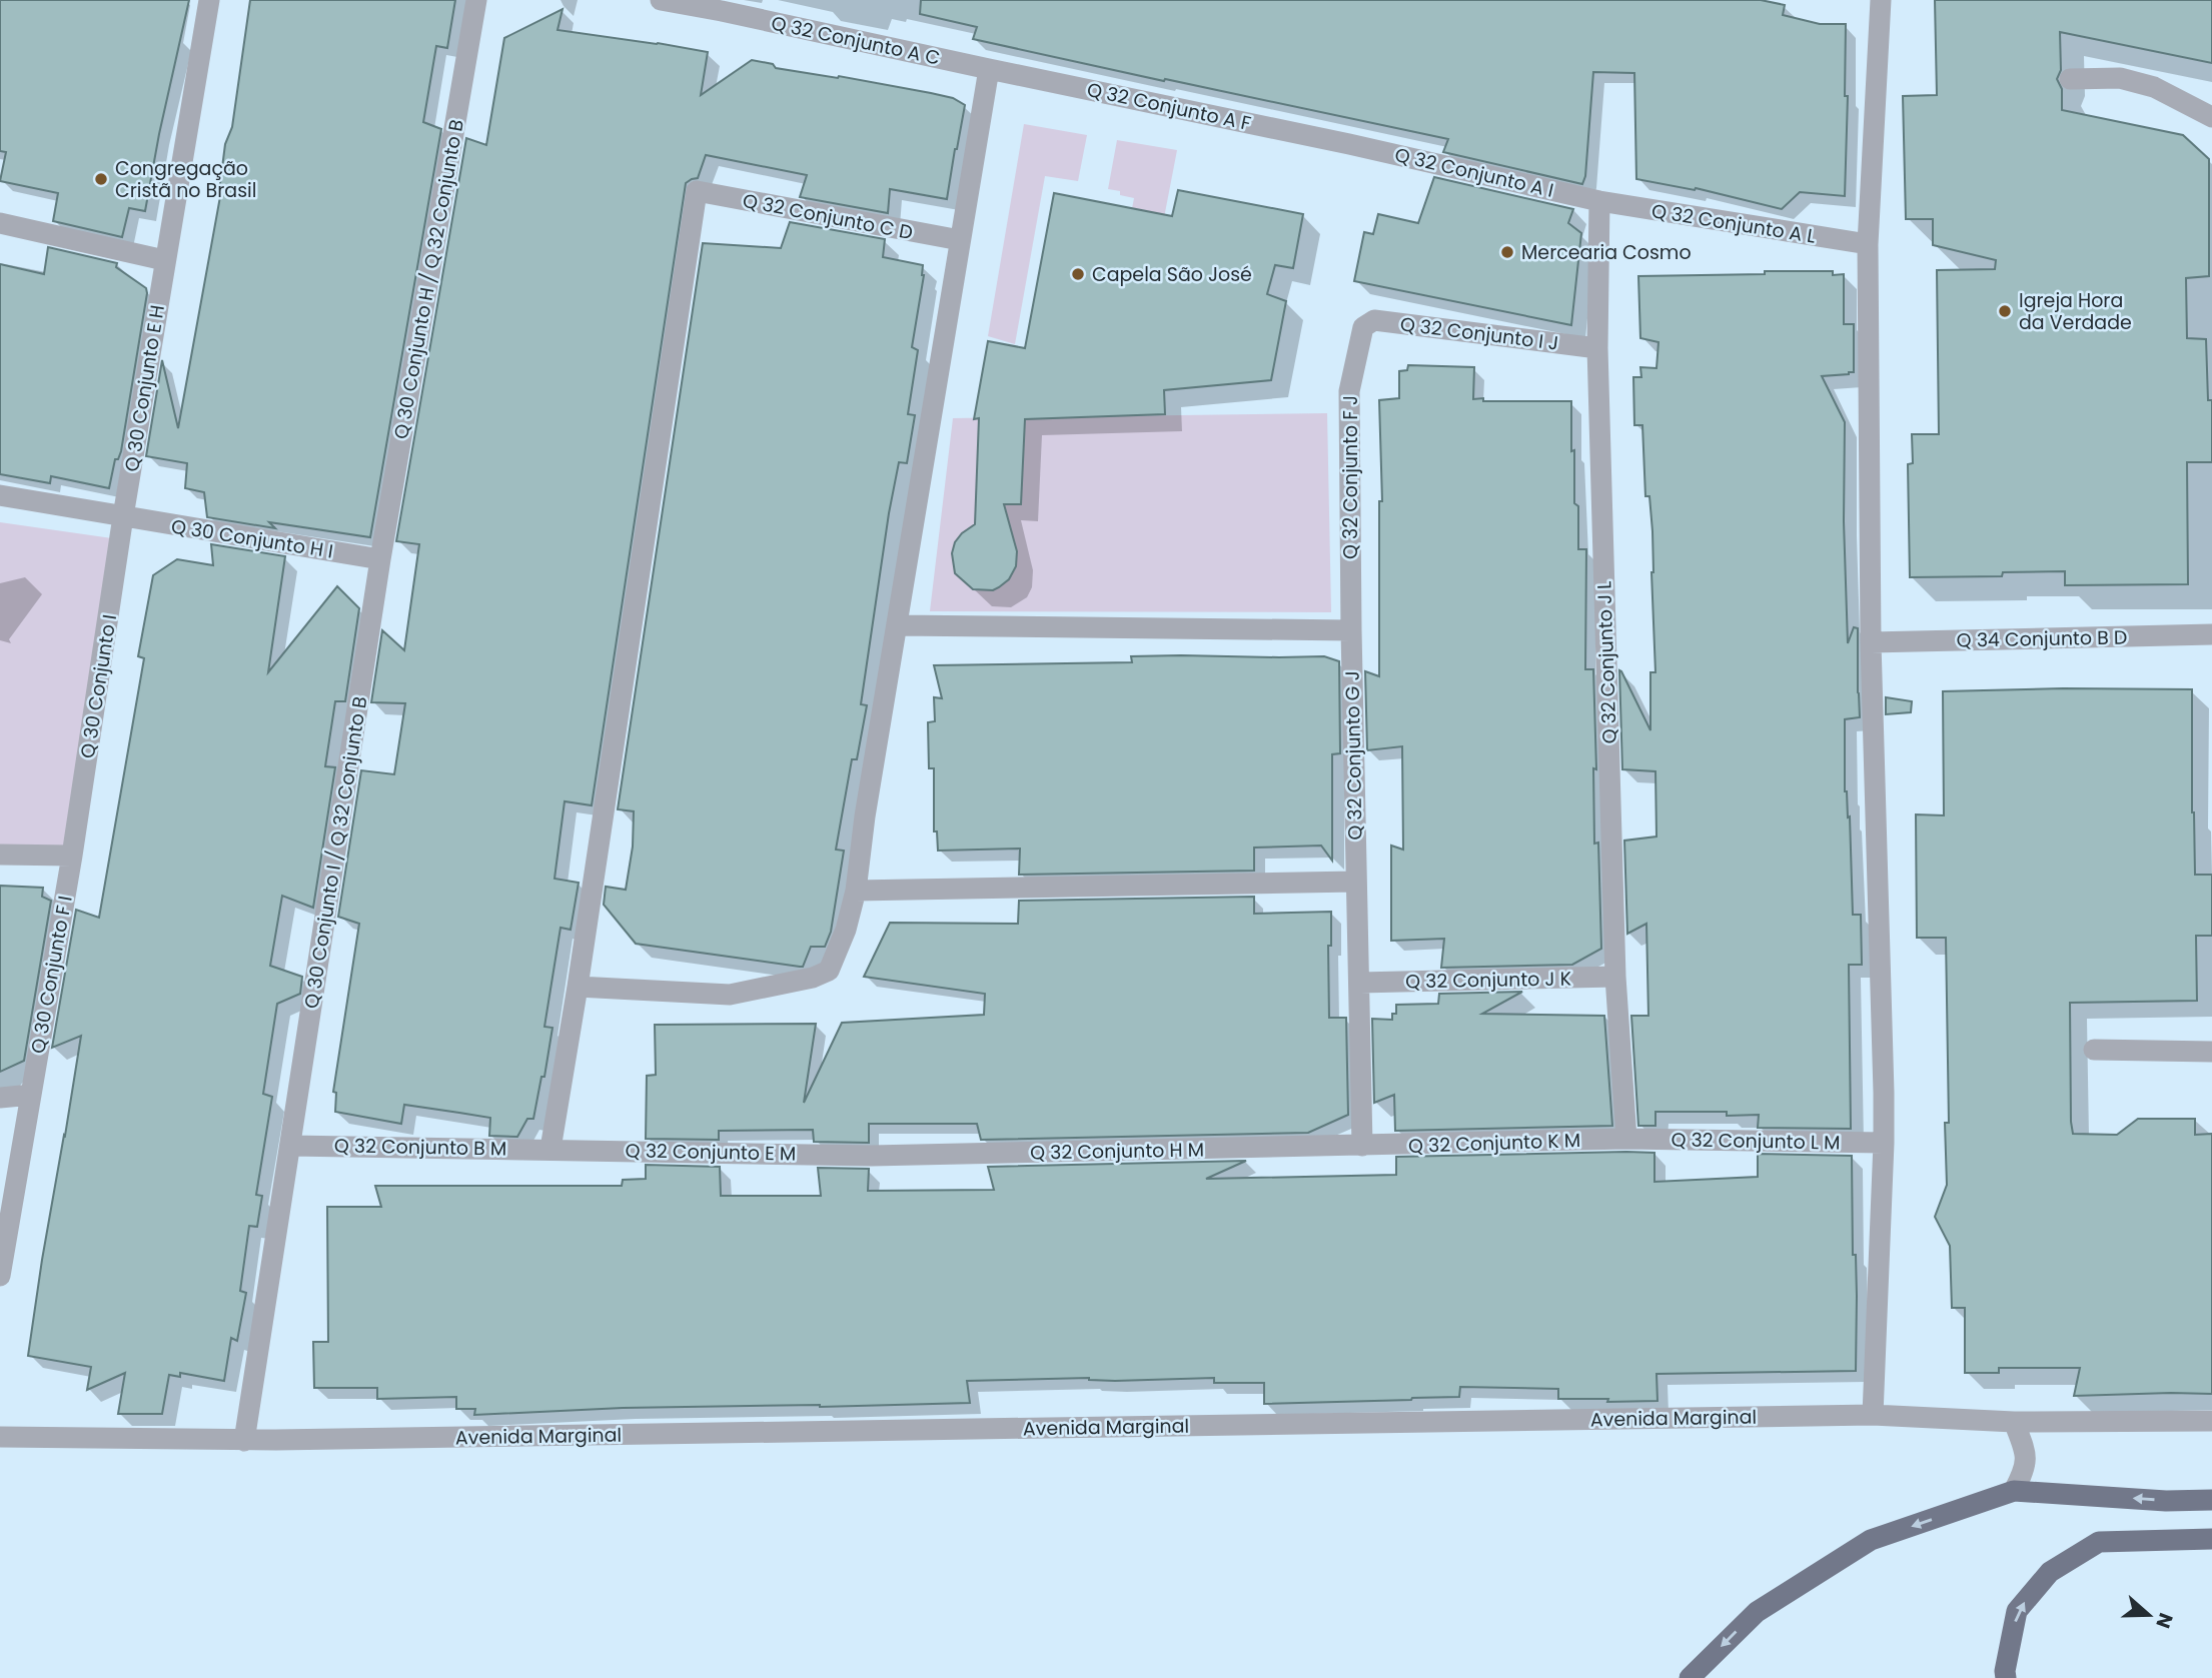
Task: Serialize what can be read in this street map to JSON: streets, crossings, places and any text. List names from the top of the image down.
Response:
{
  "streets": {
    "street": [
      "Q 32 Conjunto A C",
      "Q 32 Conjunto A F",
      "Q 32 Conjunto A I",
      "Q 32 Conjunto C D",
      "Q 32 Conjunto A L",
      "Q 30 Conjunto H / Q 32 Conjunto B",
      "Q 32 Conjunto I J",
      "Q 30 Conjunto E H",
      "Q 32 Conjunto F J",
      "Q 30 Conjunto H I",
      "Q 34 Conjunto B D",
      "Q 32 Conjunto J L",
      "Q 30 Conjunto I",
      "Q 32 Conjunto G J",
      "Q 30 Conjunto I / Q 32 Conjunto B",
      "Q 30 Conjunto F I",
      "Q 32 Conjunto J K",
      "Q 32 Conjunto L M",
      "Q 32 Conjunto K M",
      "Q 32 Conjunto B M",
      "Q 32 Conjunto H M",
      "Q 32 Conjunto E M",
      "Avenida Marginal"
    ]
  },
  "crossings": [
    ["Q 32 Conjunto A C", "Q 32 Conjunto A F"],
    ["Q 32 Conjunto A F", "Q 32 Conjunto A I"],
    ["Q 32 Conjunto A I", "Q 32 Conjunto A L"],
    ["Q 32 Conjunto A I", "Q 32 Conjunto J L"],
    ["Q 32 Conjunto A L", "Q 32 Conjunto J L"],
    ["Q 30 Conjunto H / Q 32 Conjunto B", "Q 30 Conjunto H I"],
    ["Q 30 Conjunto H / Q 32 Conjunto B", "Q 30 Conjunto I / Q 32 Conjunto B"],
    ["Q 32 Conjunto I J", "Q 32 Conjunto F J"],
    ["Q 32 Conjunto I J", "Q 32 Conjunto J L"],
    ["Q 30 Conjunto E H", "Q 30 Conjunto H I"],
    ["Q 30 Conjunto E H", "Q 30 Conjunto I"],
    ["Q 32 Conjunto F J", "Q 32 Conjunto G J"],
    ["Q 30 Conjunto H I", "Q 30 Conjunto I"],
    ["Q 30 Conjunto H I", "Q 30 Conjunto I / Q 32 Conjunto B"],
    ["Q 32 Conjunto J L", "Q 32 Conjunto J K"],
    ["Q 32 Conjunto J L", "Q 32 Conjunto L M"],
    ["Q 32 Conjunto J L", "Q 32 Conjunto K M"],
    ["Q 30 Conjunto I", "Q 30 Conjunto F I"],
    ["Q 32 Conjunto G J", "Q 32 Conjunto J K"],
    ["Q 32 Conjunto G J", "Q 32 Conjunto K M"],
    ["Q 32 Conjunto G J", "Q 32 Conjunto H M"],
    ["Q 30 Conjunto I / Q 32 Conjunto B", "Q 32 Conjunto B M"],
    ["Q 30 Conjunto I / Q 32 Conjunto B", "Avenida Marginal"],
    ["Q 32 Conjunto L M", "Q 32 Conjunto K M"],
    ["Q 32 Conjunto K M", "Q 32 Conjunto H M"],
    ["Q 32 Conjunto B M", "Q 32 Conjunto E M"],
    ["Q 32 Conjunto H M", "Q 32 Conjunto E M"]
  ],
  "places": [
    "Congregação Cristã no Brasil",
    "Mercearia Cosmo",
    "Capela São José",
    "Igreja Hora da Verdade"
  ],
  "north": "right"
}
